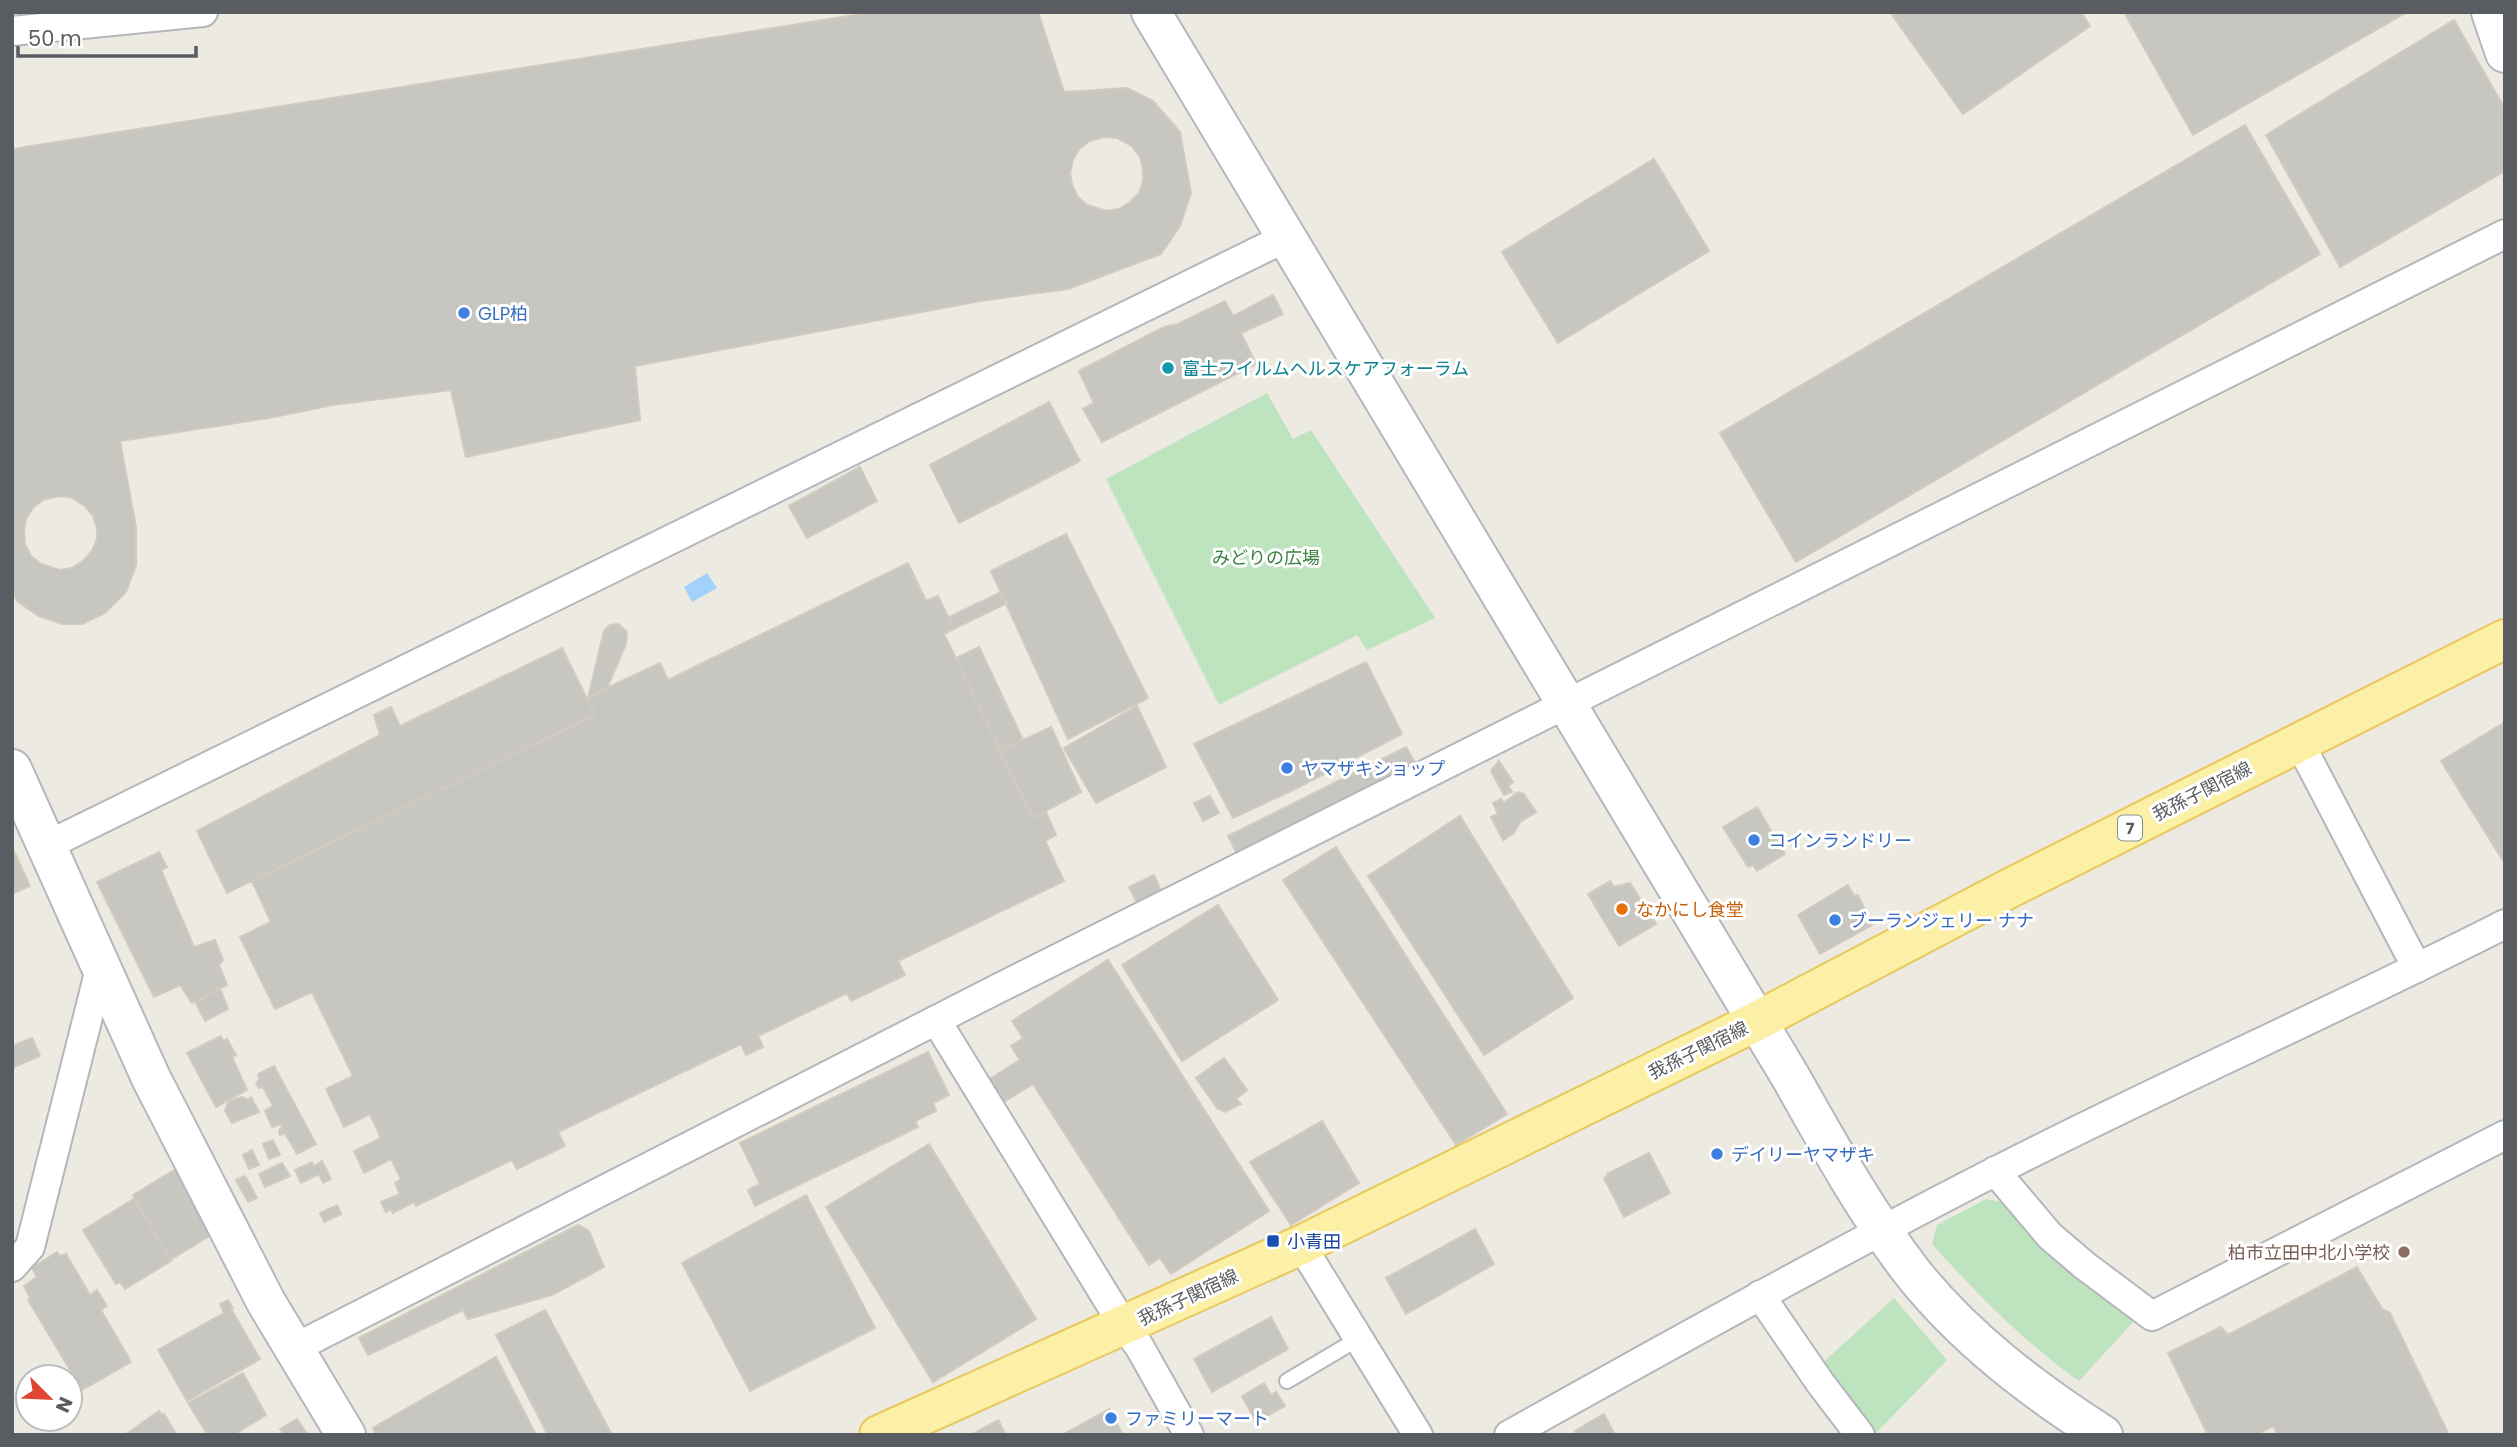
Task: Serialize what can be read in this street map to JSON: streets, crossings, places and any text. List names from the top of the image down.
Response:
{
  "streets": {
    "main road": ["我孫子関宿線", "7"]
  },
  "parks": ["みどりの広場"],
  "places": {
    "other": [
      "GLP柏",
      "富士フイルムヘルスケアフォーラム",
      "ヤマザキショップ",
      "コインランドリー",
      "なかにし食堂",
      "ブーランジェリー ナナ",
      "デイリーヤマザキ",
      "柏市立田中北小学校",
      "ファミリーマート"
    ],
    "transit": ["小青田"]
  },
  "scale_bar": "50 m",
  "north": "bottom right"
}
